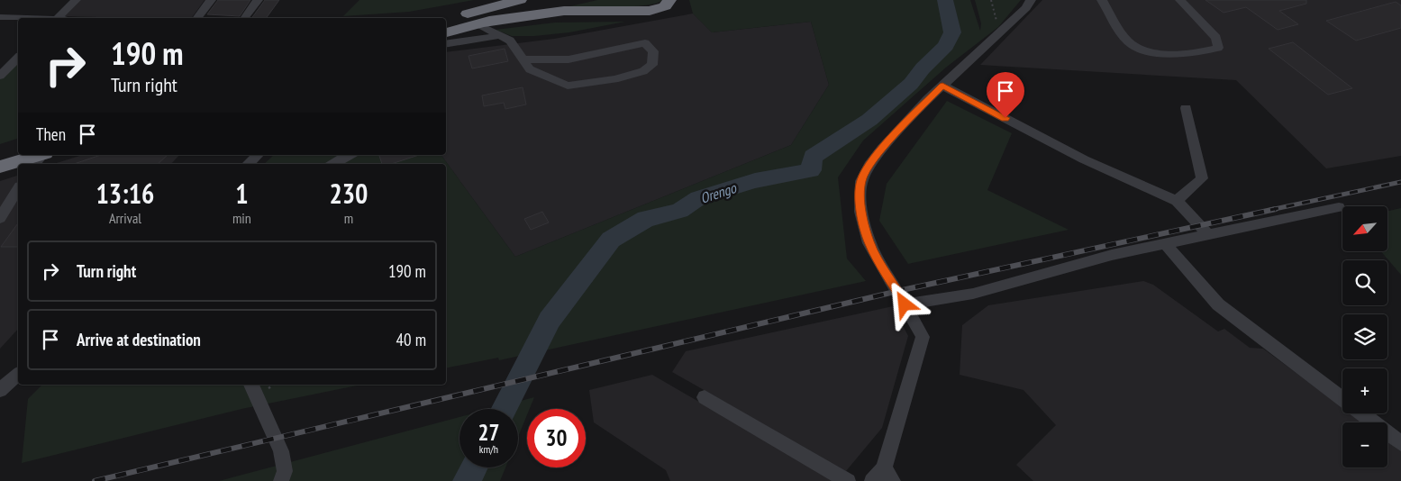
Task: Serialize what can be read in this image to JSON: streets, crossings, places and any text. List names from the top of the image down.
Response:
{
  "water": ["Orengo"],
  "north": "bottom left",
  "page": {
    "turn": ["190 m", "Turn right"],
    "then": "Then",
    "eta": [
      "13:16",
      "Arrival",
      "1",
      "min",
      "230",
      "m"
    ],
    "map_buttons": ["+", "−"],
    "list": [
      {
        "name": "Turn right",
        "value": "190 m"
      },
      {
        "name": "Arrive at destination",
        "value": "40 m"
      }
    ],
    "speed": "27 km/h",
    "limit": "30"
  }
}
